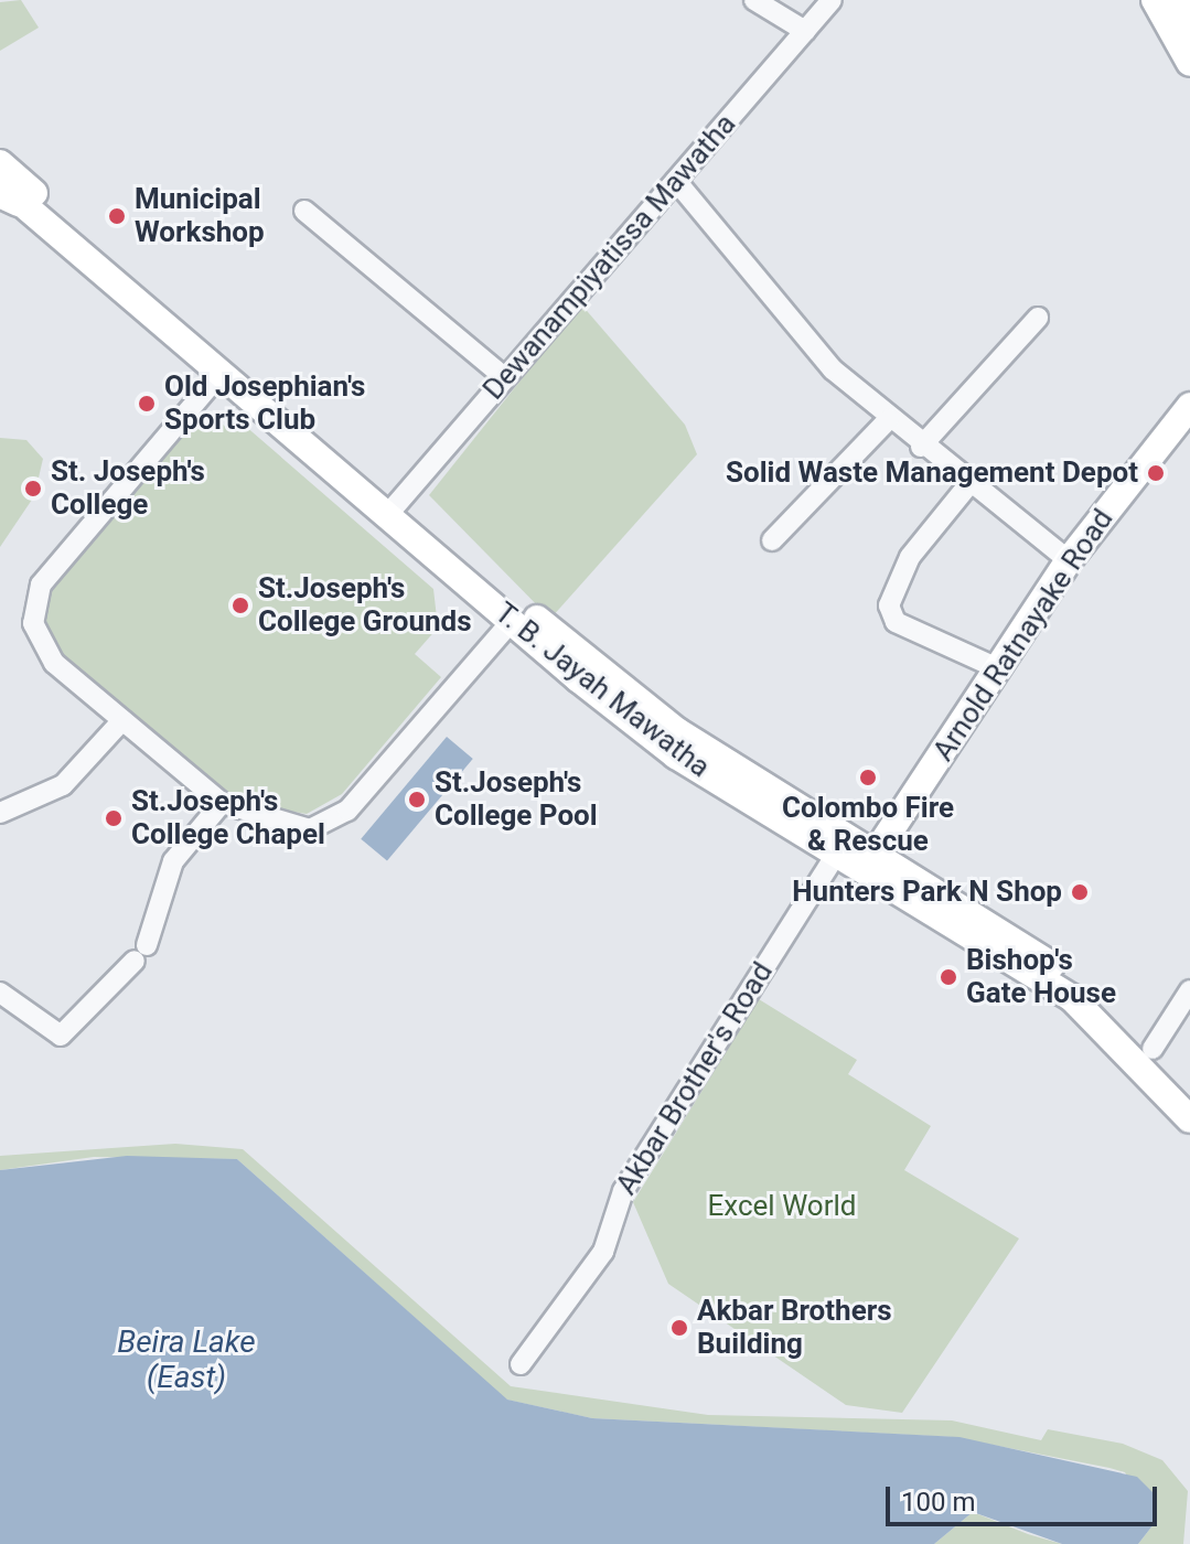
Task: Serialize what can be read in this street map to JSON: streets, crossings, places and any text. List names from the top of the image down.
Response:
{
  "streets": {
    "main road": ["Arnold Ratnayake Road", "T. B. Jayah Mawatha"],
    "street": ["Dewanampiyatissa Mawatha", "Akbar Brother's Road"]
  },
  "crossings": [
    ["Dewanampiyatissa Mawatha", "T. B. Jayah Mawatha"],
    ["Arnold Ratnayake Road", "T. B. Jayah Mawatha"],
    ["T. B. Jayah Mawatha", "Akbar Brother's Road"]
  ],
  "water": ["Beira Lake (East)"],
  "parks": ["Excel World"],
  "places": [
    "Municipal Workshop",
    "Old Josephian's Sports Club",
    "Solid Waste Management Depot",
    "St. Joseph's College",
    "St.Joseph's College Grounds",
    "Colombo Fire & Rescue",
    "St.Joseph's College Pool",
    "St.Joseph's College Chapel",
    "Hunters Park N Shop",
    "Bishop's Gate House",
    "Akbar Brothers Building"
  ],
  "scale_bar": "100 m"
}
